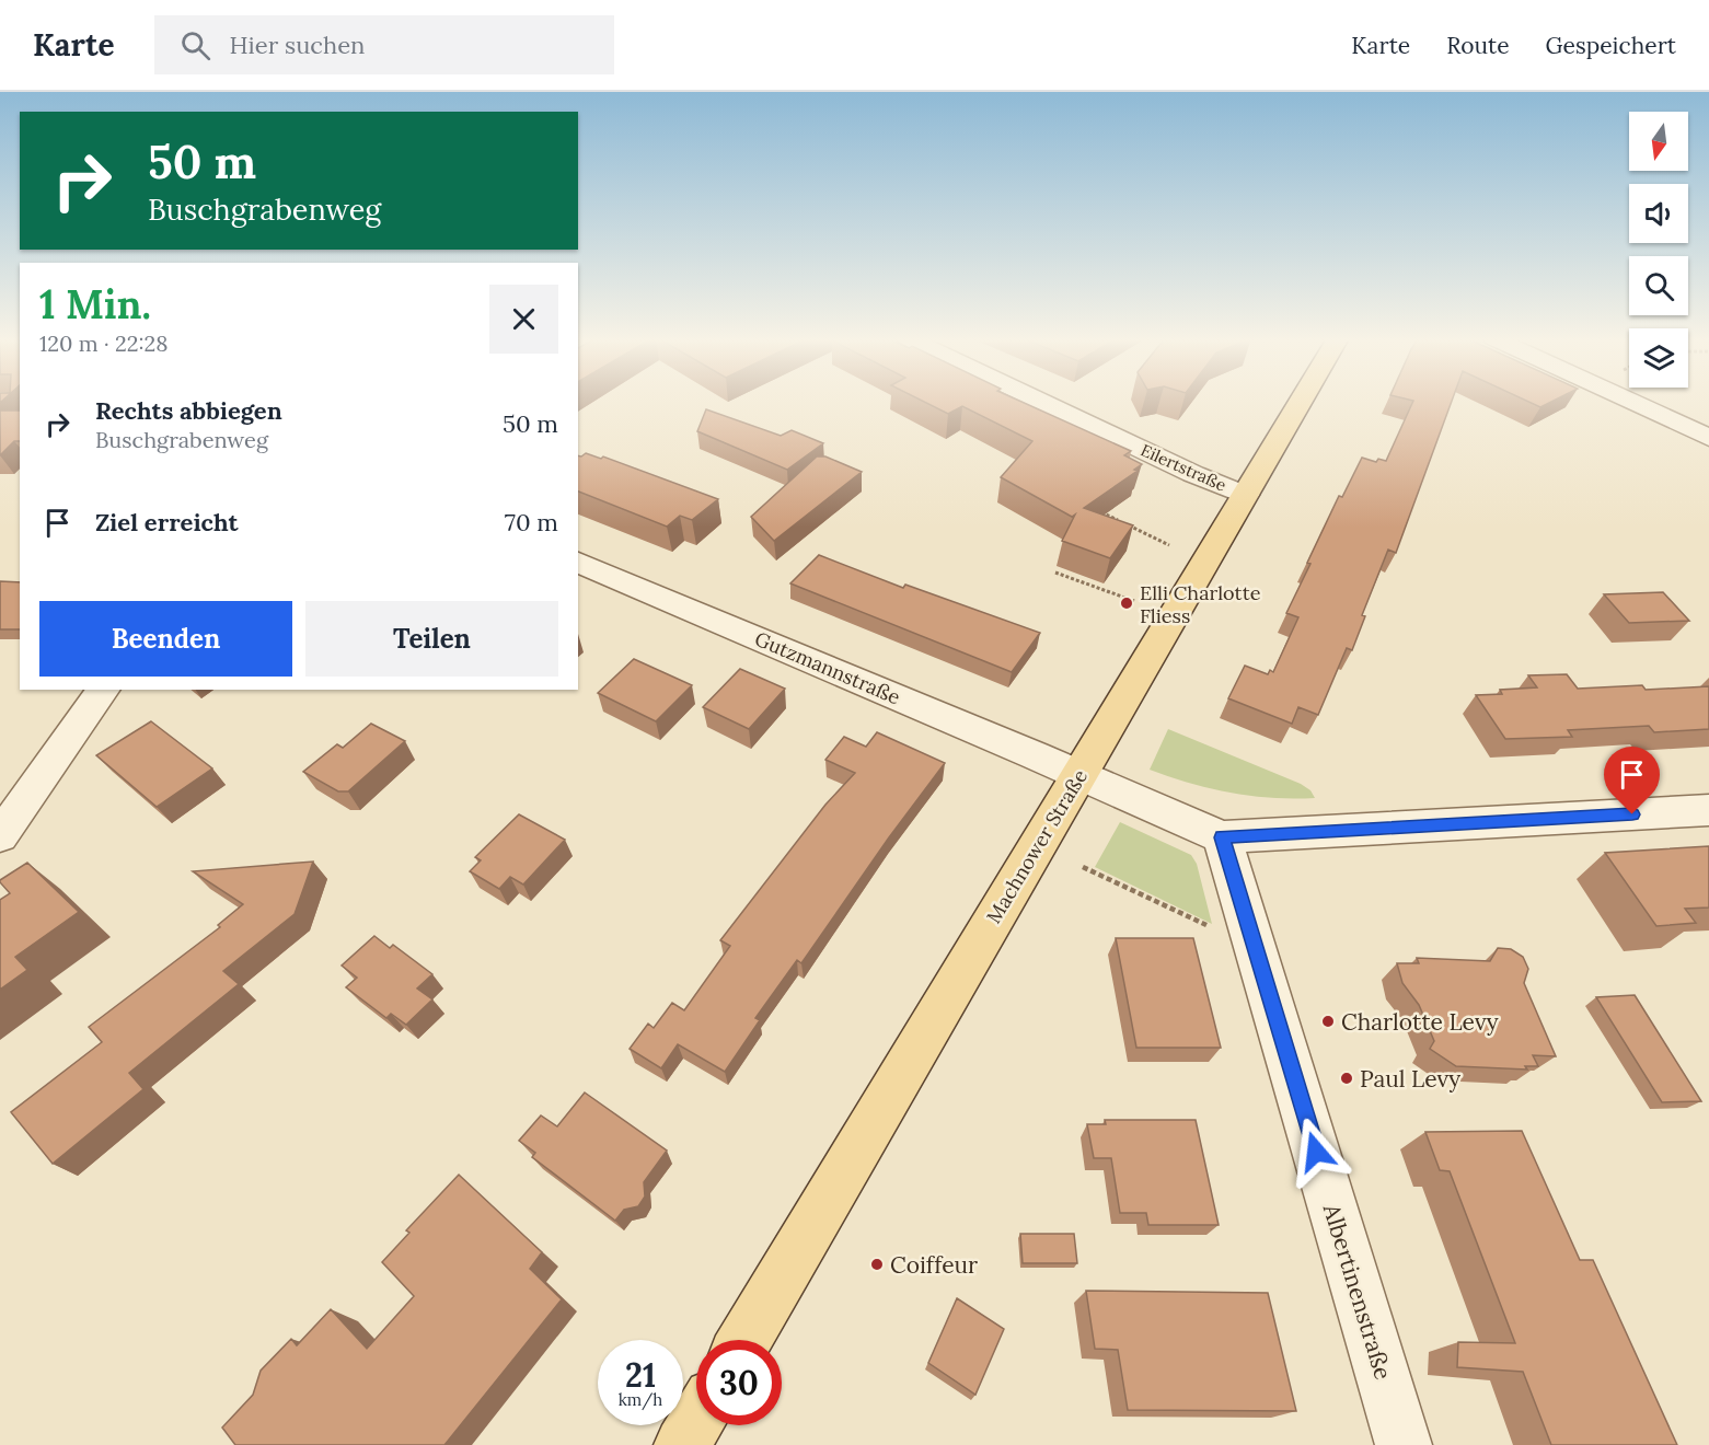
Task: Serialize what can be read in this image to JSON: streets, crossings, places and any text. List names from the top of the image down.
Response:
{
  "streets": {
    "main road": ["Machnower Straße"],
    "street": ["Eilertstraße", "Gutzmannstraße", "Albertinenstraße"]
  },
  "crossings": [
    ["Eilertstraße", "Machnower Straße"],
    ["Gutzmannstraße", "Machnower Straße"],
    ["Gutzmannstraße", "Albertinenstraße"]
  ],
  "places": [
    "Elli Charlotte Fliess",
    "Charlotte Levy",
    "Paul Levy",
    "Coiffeur"
  ],
  "north": "bottom",
  "page": {
    "header": "Karte",
    "search": "Hier suchen",
    "nav": ["Karte", "Route", "Gespeichert"],
    "turn": ["50 m", "Buschgrabenweg"],
    "heading": ["1 Min.", "120 m · 22:28"],
    "list": [
      {
        "name": "Rechts abbiegen",
        "note": "Buschgrabenweg",
        "value": "50 m"
      },
      {
        "name": "Ziel erreicht",
        "value": "70 m"
      }
    ],
    "buttons": ["Beenden", "Teilen"],
    "speed": "21 km/h",
    "limit": "30"
  }
}
